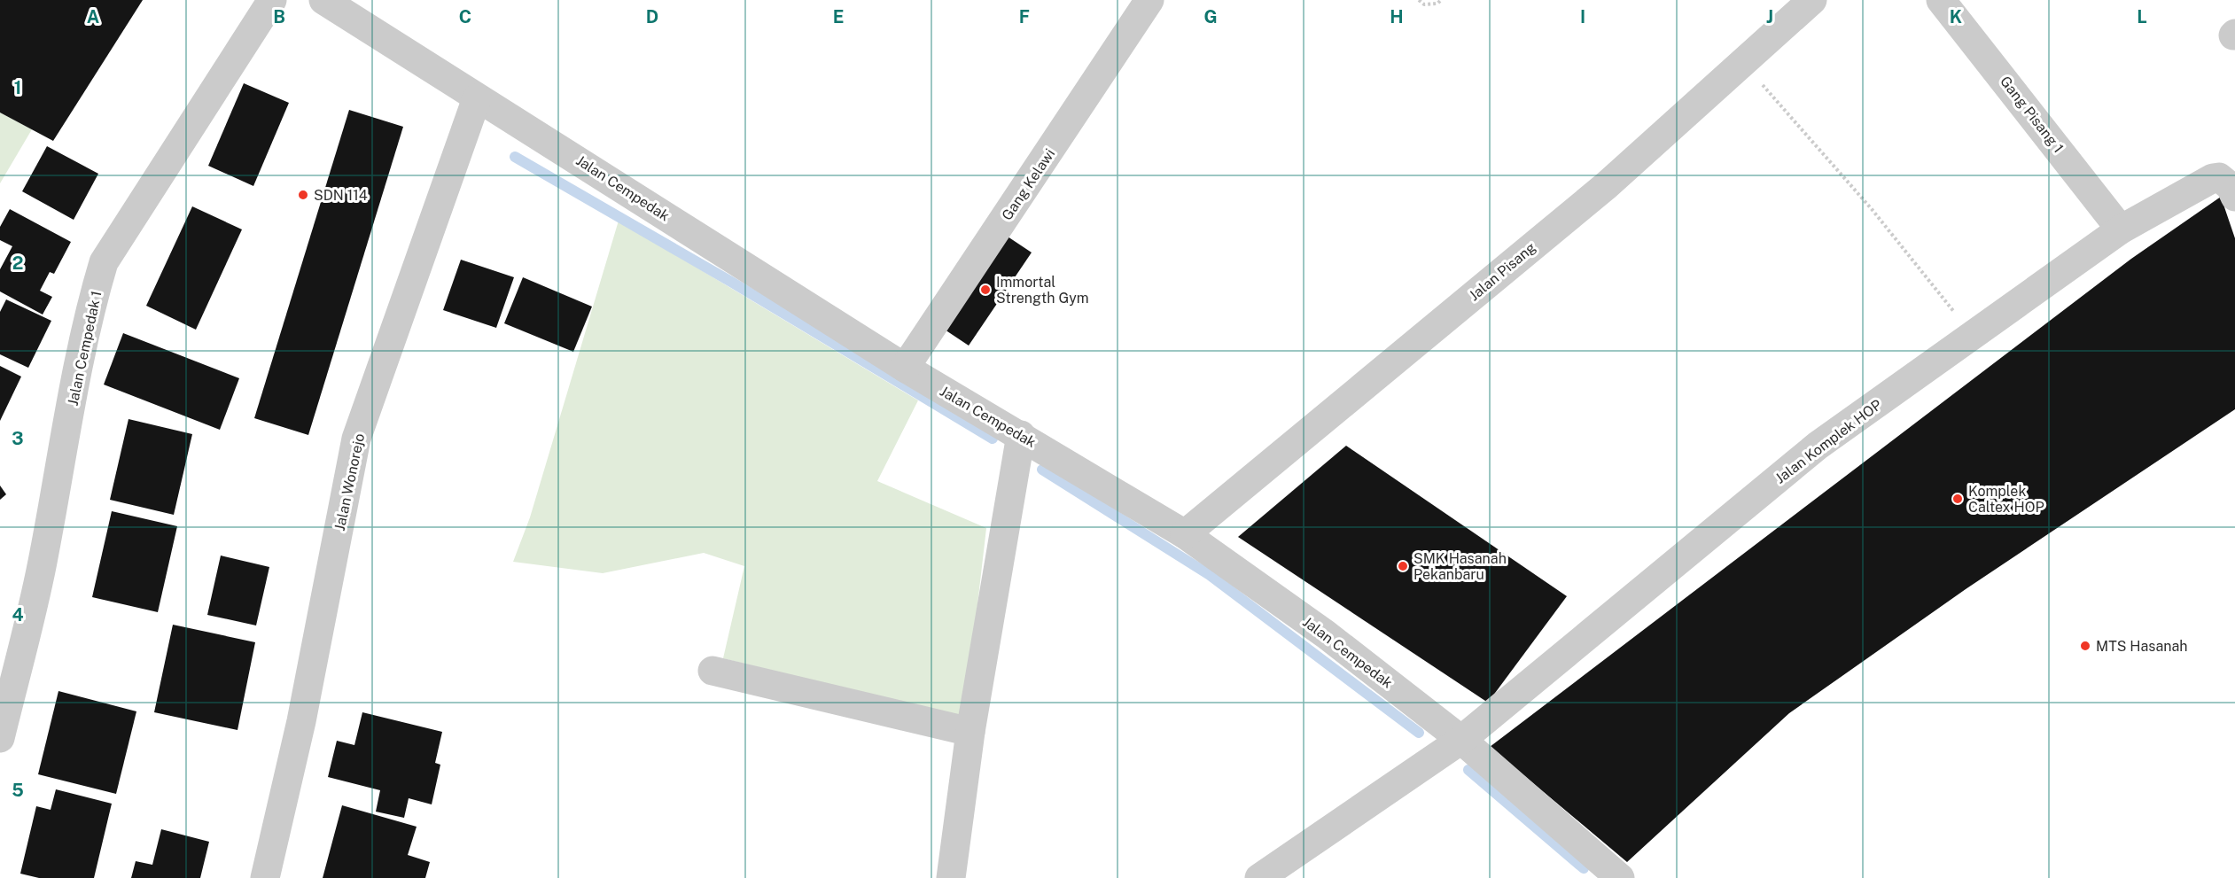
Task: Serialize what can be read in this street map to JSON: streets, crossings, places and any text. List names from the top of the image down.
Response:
{
  "streets": {
    "street": [
      "Gang Pisang 1",
      "Gang Kelawi",
      "Jalan Cempedak",
      "Jalan Pisang",
      "Jalan Cempedak 1",
      "Jalan Komplek HOP",
      "Jalan Wonorejo"
    ]
  },
  "crossings": [
    ["Gang Pisang 1", "Jalan Komplek HOP"],
    ["Gang Kelawi", "Jalan Cempedak"],
    ["Jalan Cempedak", "Jalan Pisang"],
    ["Jalan Cempedak", "Jalan Komplek HOP"],
    ["Jalan Cempedak", "Jalan Wonorejo"]
  ],
  "places": [
    "SDN 114",
    "Immortal Strength Gym",
    "Komplek Caltex HOP",
    "SMK Hasanah Pekanbaru",
    "MTS Hasanah"
  ],
  "grid": {
    "columns": [
      "A",
      "B",
      "C",
      "D",
      "E",
      "F",
      "G",
      "H",
      "I",
      "J",
      "K",
      "L"
    ],
    "rows": [
      "1",
      "2",
      "3",
      "4",
      "5"
    ]
  }
}
